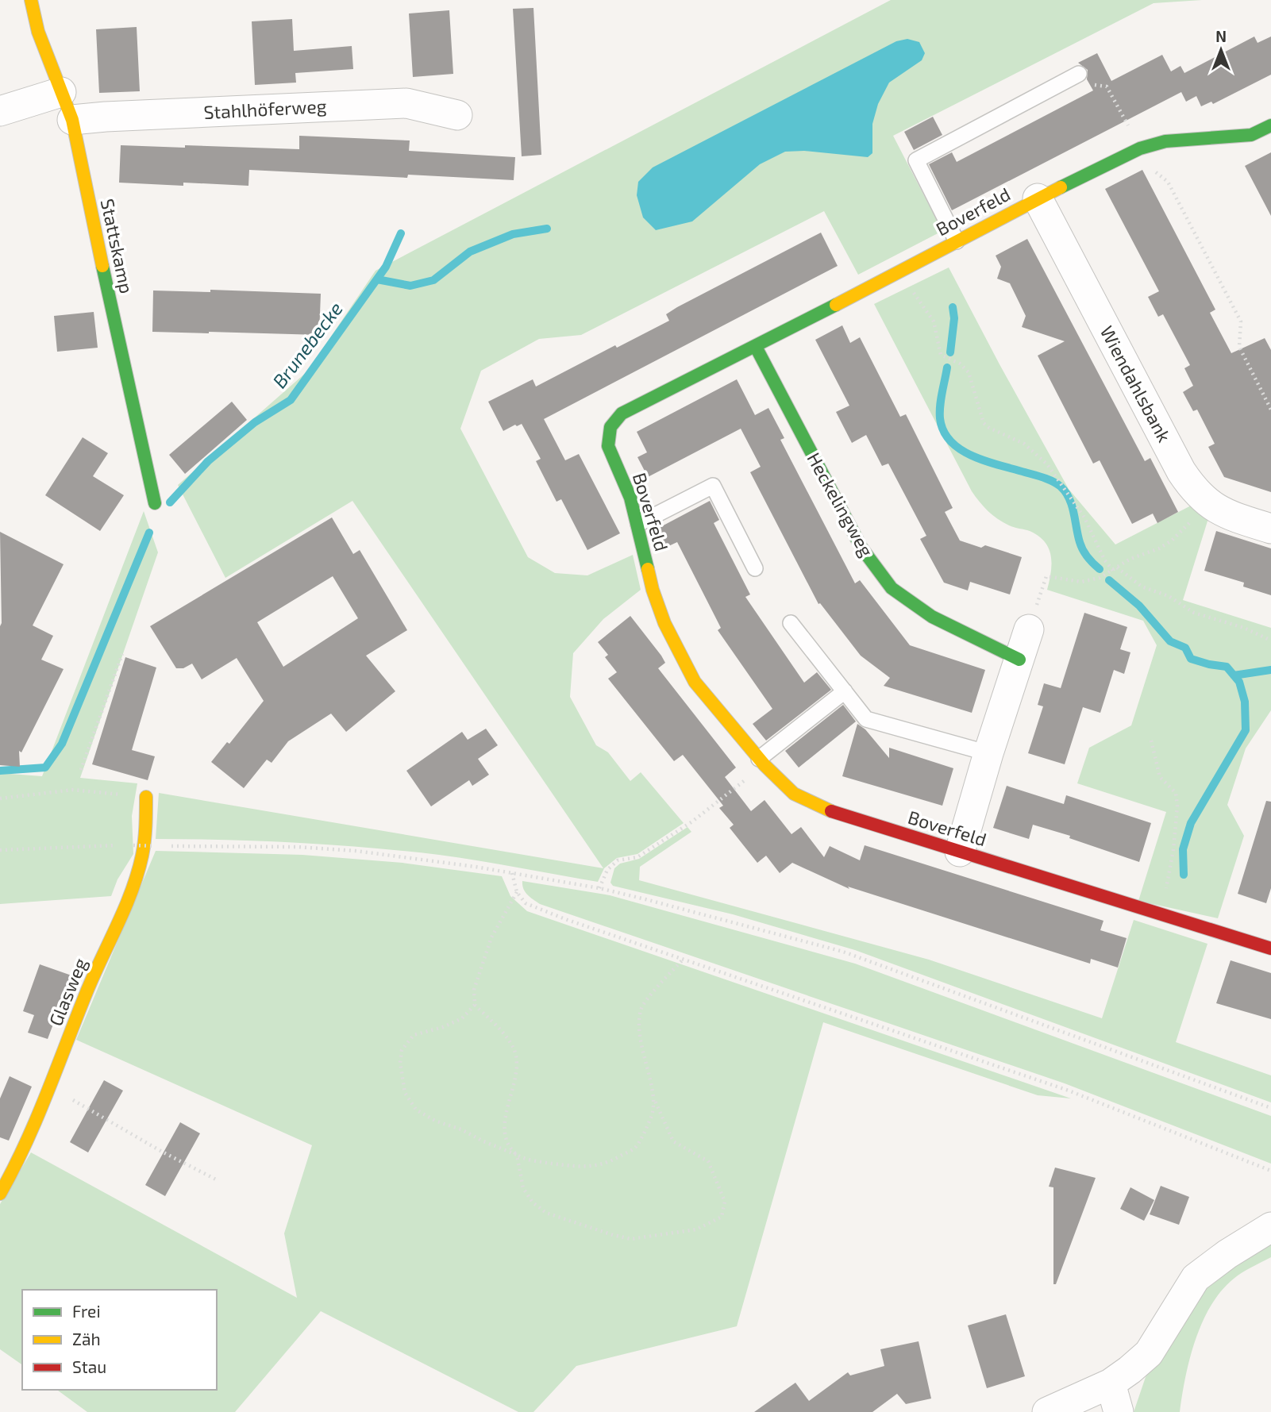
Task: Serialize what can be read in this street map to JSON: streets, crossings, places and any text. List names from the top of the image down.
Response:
{
  "streets": {
    "street": [
      "Stahlhöferweg",
      "Boverfeld",
      "Stattskamp",
      "Wiendahlsbank",
      "Heckelingweg",
      "Glasweg"
    ]
  },
  "crossings": [
    ["Stahlhöferweg", "Stattskamp"],
    ["Boverfeld", "Wiendahlsbank"],
    ["Boverfeld", "Heckelingweg"]
  ],
  "water": ["Brunebecke"],
  "legend": ["Frei", "Zäh", "Stau"],
  "north": "top"
}
